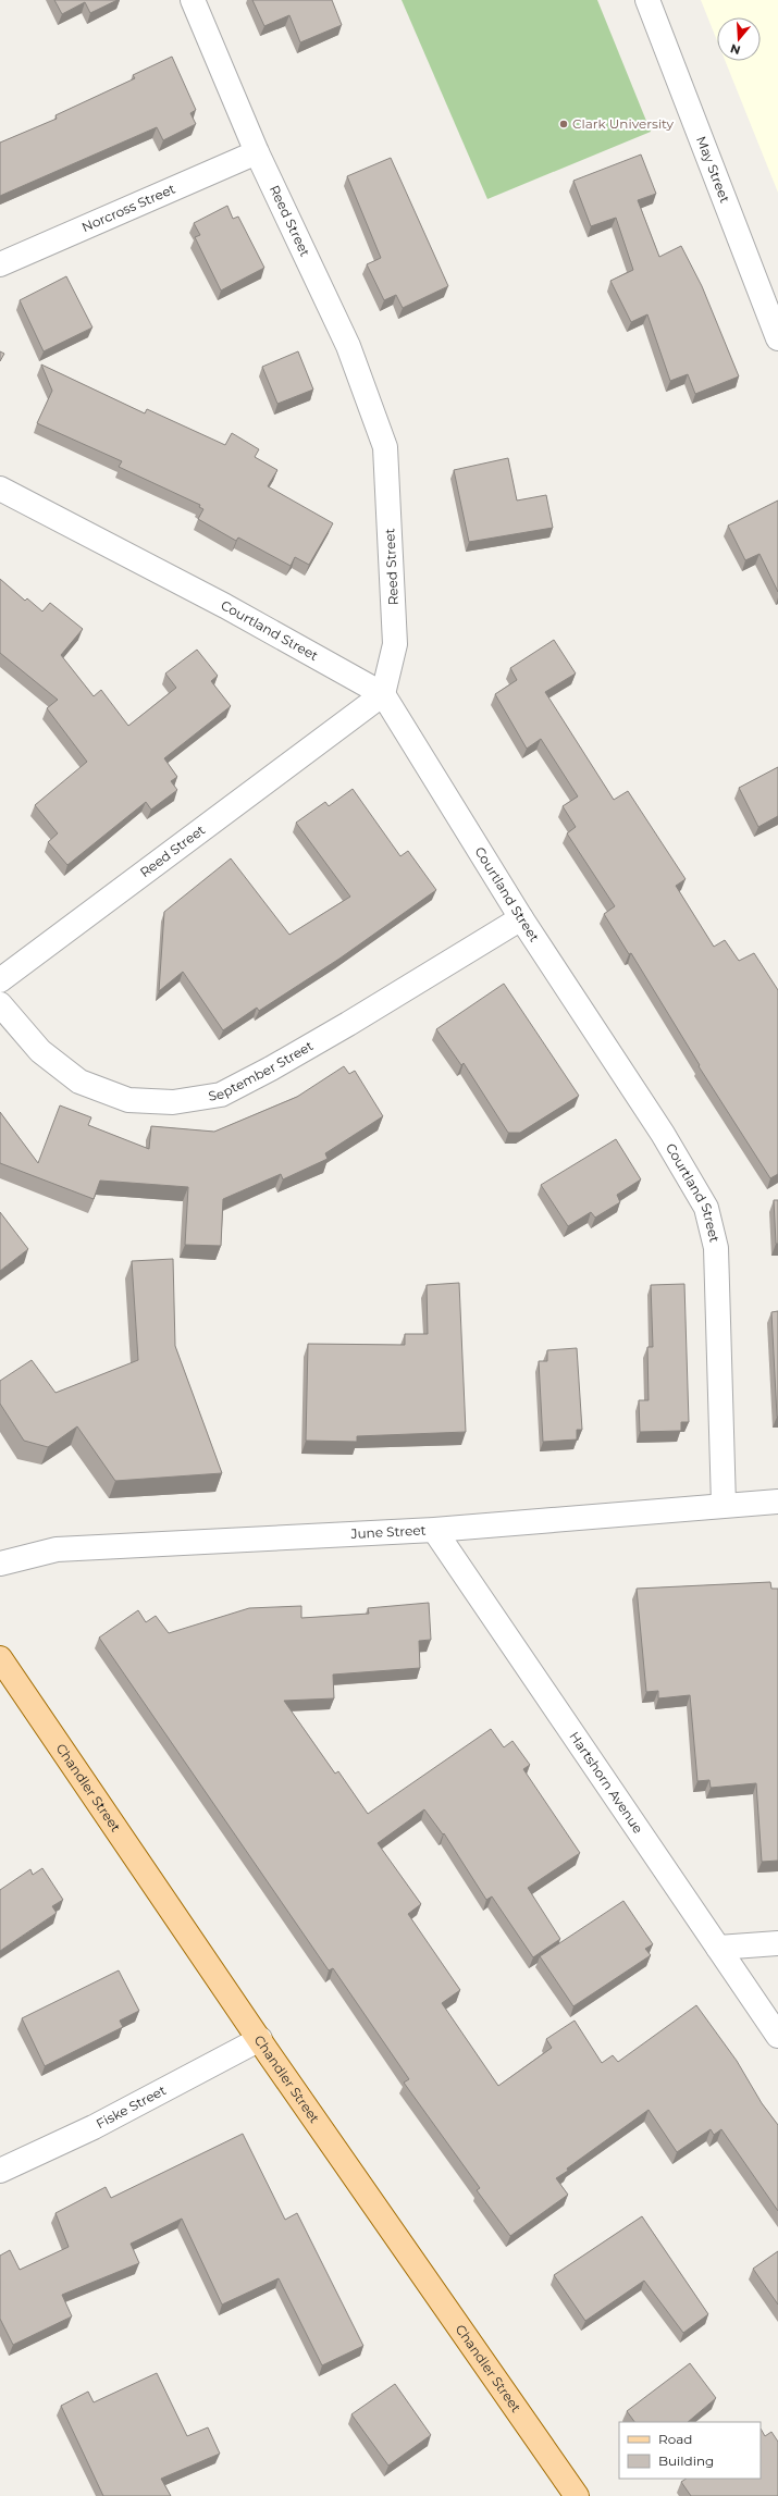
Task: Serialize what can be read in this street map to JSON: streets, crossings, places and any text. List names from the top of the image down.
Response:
{
  "streets": {
    "main road": ["Chandler Street"],
    "street": [
      "May Street",
      "Norcross Street",
      "Reed Street",
      "Courtland Street",
      "September Street",
      "June Street",
      "Hartshorn Avenue",
      "Fiske Street"
    ]
  },
  "crossings": [
    ["Norcross Street", "Reed Street"],
    ["Reed Street", "Courtland Street"],
    ["Courtland Street", "September Street"],
    ["Courtland Street", "June Street"],
    ["June Street", "Hartshorn Avenue"],
    ["Chandler Street", "Fiske Street"]
  ],
  "places": ["Clark University"],
  "legend": ["Road", "Building"],
  "north": "bottom"
}
